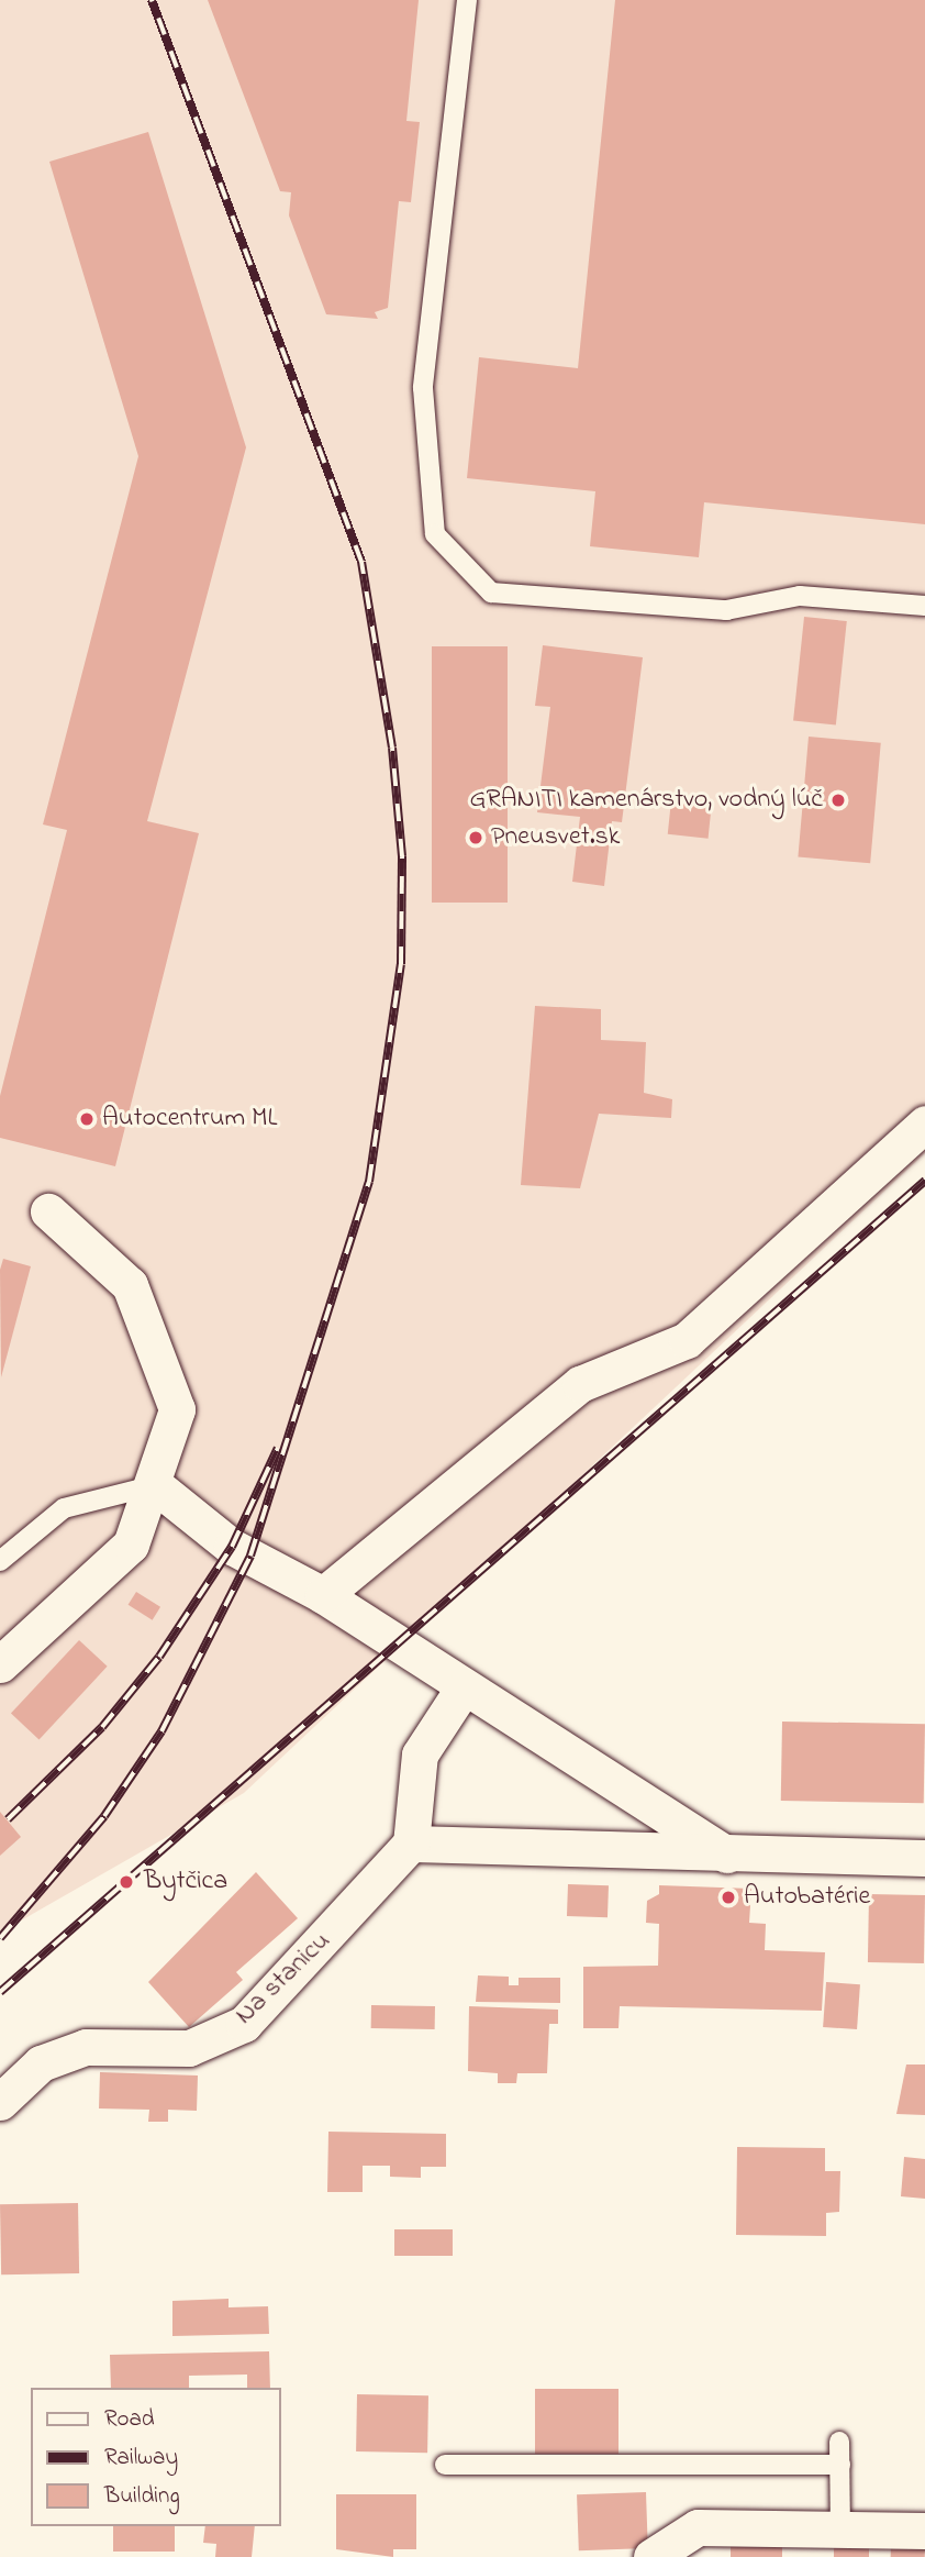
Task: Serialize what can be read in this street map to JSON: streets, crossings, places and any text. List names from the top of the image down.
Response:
{
  "streets": {
    "street": ["Na stanicu"]
  },
  "places": [
    "GRANITI kamenárstvo, vodný lúč",
    "Pneusvet.sk",
    "Autocentrum ML",
    "Bytčica",
    "Autobatérie"
  ],
  "legend": ["Road", "Railway", "Building"]
}
